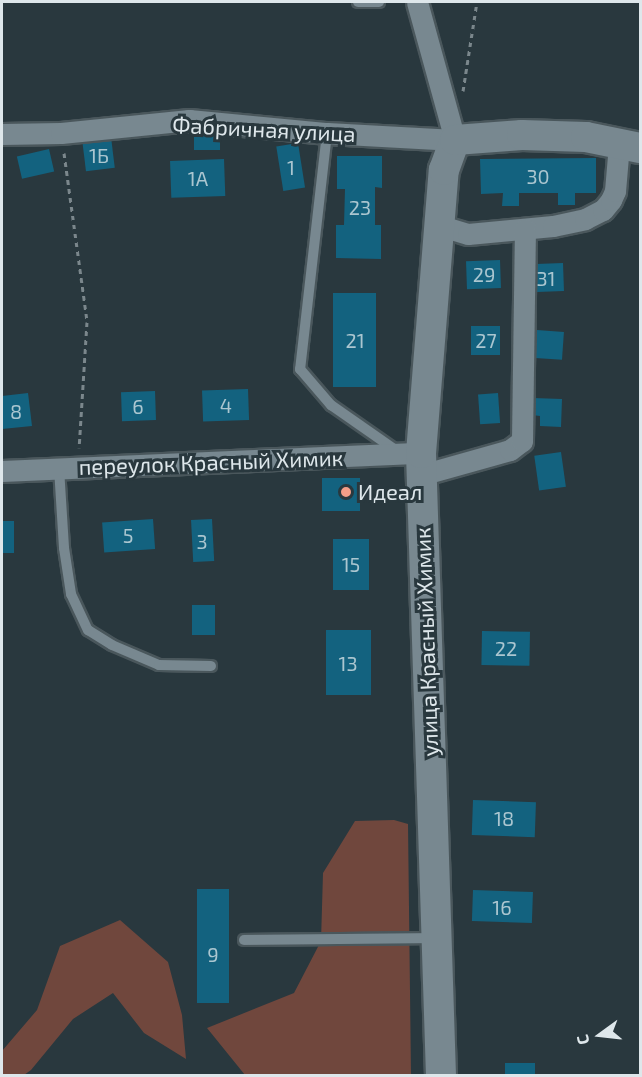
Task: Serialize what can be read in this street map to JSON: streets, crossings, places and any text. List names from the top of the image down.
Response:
{
  "streets": {
    "street": ["Фабричная улица", "переулок Красный Химик", "улица Красный Химик"]
  },
  "crossings": [
    ["Фабричная улица", "улица Красный Химик"],
    ["переулок Красный Химик", "улица Красный Химик"]
  ],
  "places": ["Идеал"],
  "house_numbers": [
    "1Б",
    "1",
    "30",
    "1А",
    "23",
    "29",
    "31",
    "21",
    "27",
    "4",
    "6",
    "8",
    "5",
    "3",
    "15",
    "22",
    "13",
    "18",
    "16",
    "9"
  ],
  "north": "left"
}
